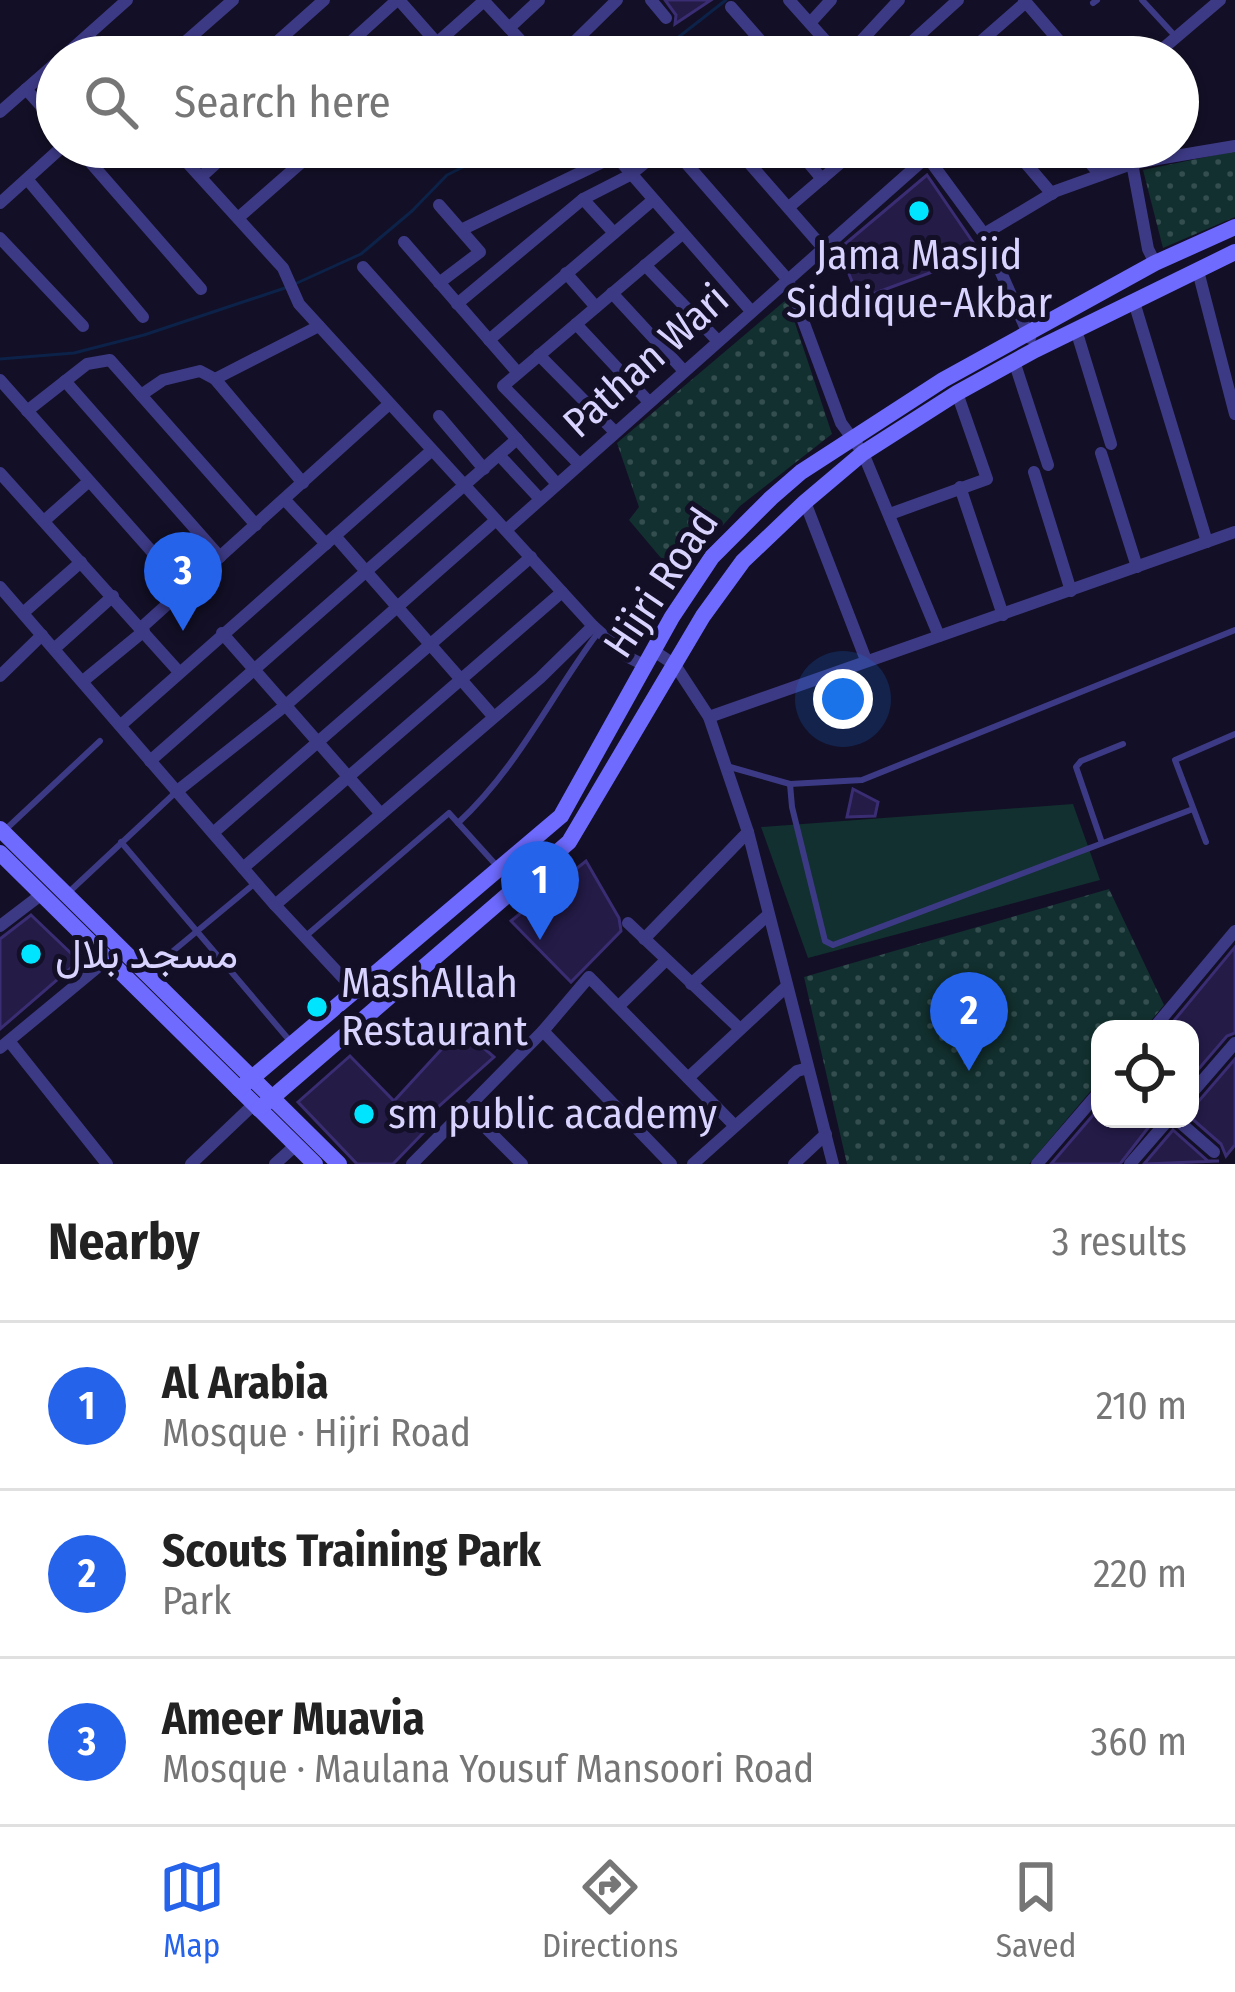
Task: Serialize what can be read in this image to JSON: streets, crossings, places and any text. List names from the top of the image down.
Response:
{
  "streets": {
    "main road": ["Hijri Road"],
    "street": ["Pathan Wari"]
  },
  "places": [
    "Jama Masjid Siddique-Akbar",
    "مسجد بلال",
    "MashAllah Restaurant",
    "sm public academy"
  ],
  "page": {
    "search": "Search here",
    "pins": ["3", "1", "2"],
    "heading": ["Nearby", "3 results"],
    "list": [
      {
        "mark": "1",
        "name": "Al Arabia",
        "note": "Mosque · Hijri Road",
        "value": "210 m"
      },
      {
        "mark": "2",
        "name": "Scouts Training Park",
        "note": "Park",
        "value": "220 m"
      },
      {
        "mark": "3",
        "name": "Ameer Muavia",
        "note": "Mosque · Maulana Yousuf Mansoori Road",
        "value": "360 m"
      }
    ],
    "nav": ["Map", "Directions", "Saved"]
  }
}
